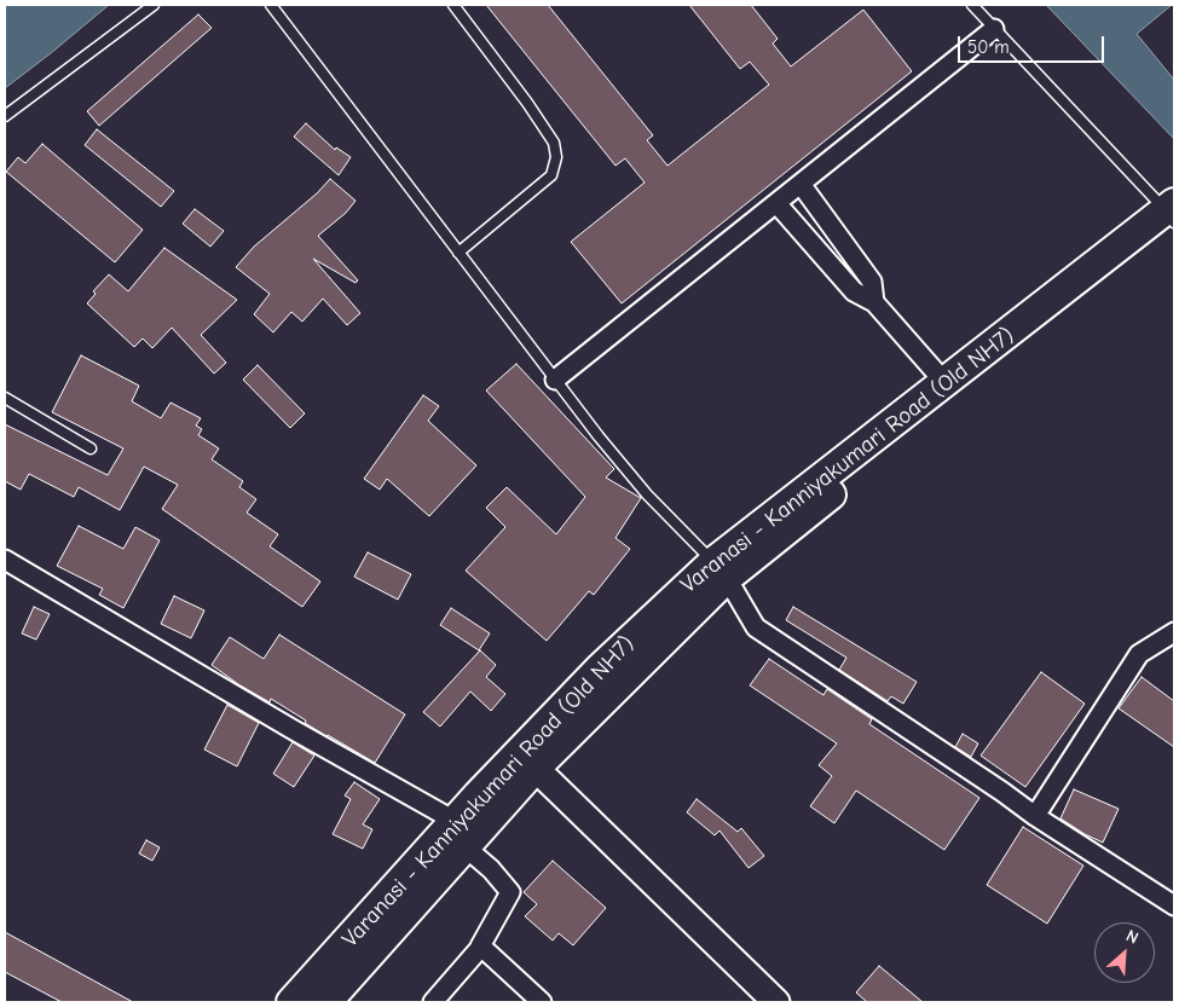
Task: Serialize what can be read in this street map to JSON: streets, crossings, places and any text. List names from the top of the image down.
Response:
{
  "streets": {
    "main road": ["Varanasi - Kanniyakumari Road (Old NH7)"]
  },
  "scale_bar": "50 m",
  "north": "top right"
}
